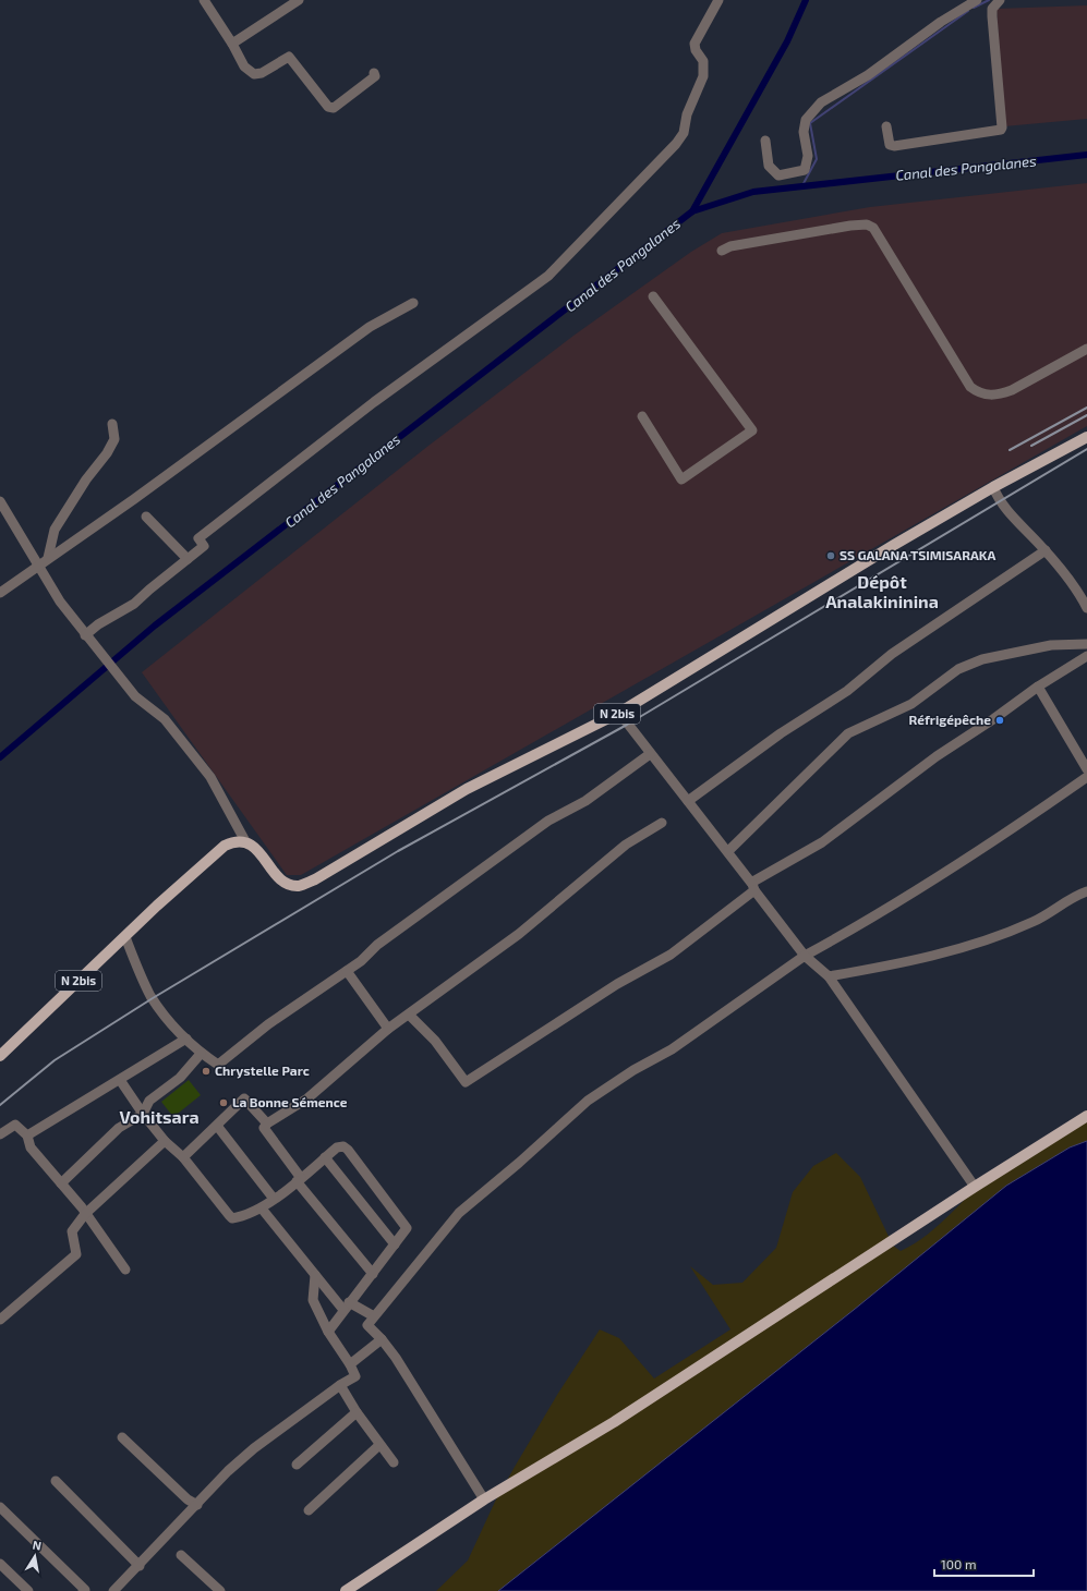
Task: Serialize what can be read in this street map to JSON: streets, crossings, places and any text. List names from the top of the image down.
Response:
{
  "streets": {
    "main road": ["N 2bis"]
  },
  "districts": ["Dépôt Analakininina", "Vohitsara"],
  "water": ["Canal des Pangalanes"],
  "places": [
    "SS GALANA TSIMISARAKA",
    "Réfrigépêche",
    "Chrystelle Parc",
    "La Bonne Sémence"
  ],
  "scale_bar": "100 m",
  "north": "top"
}
